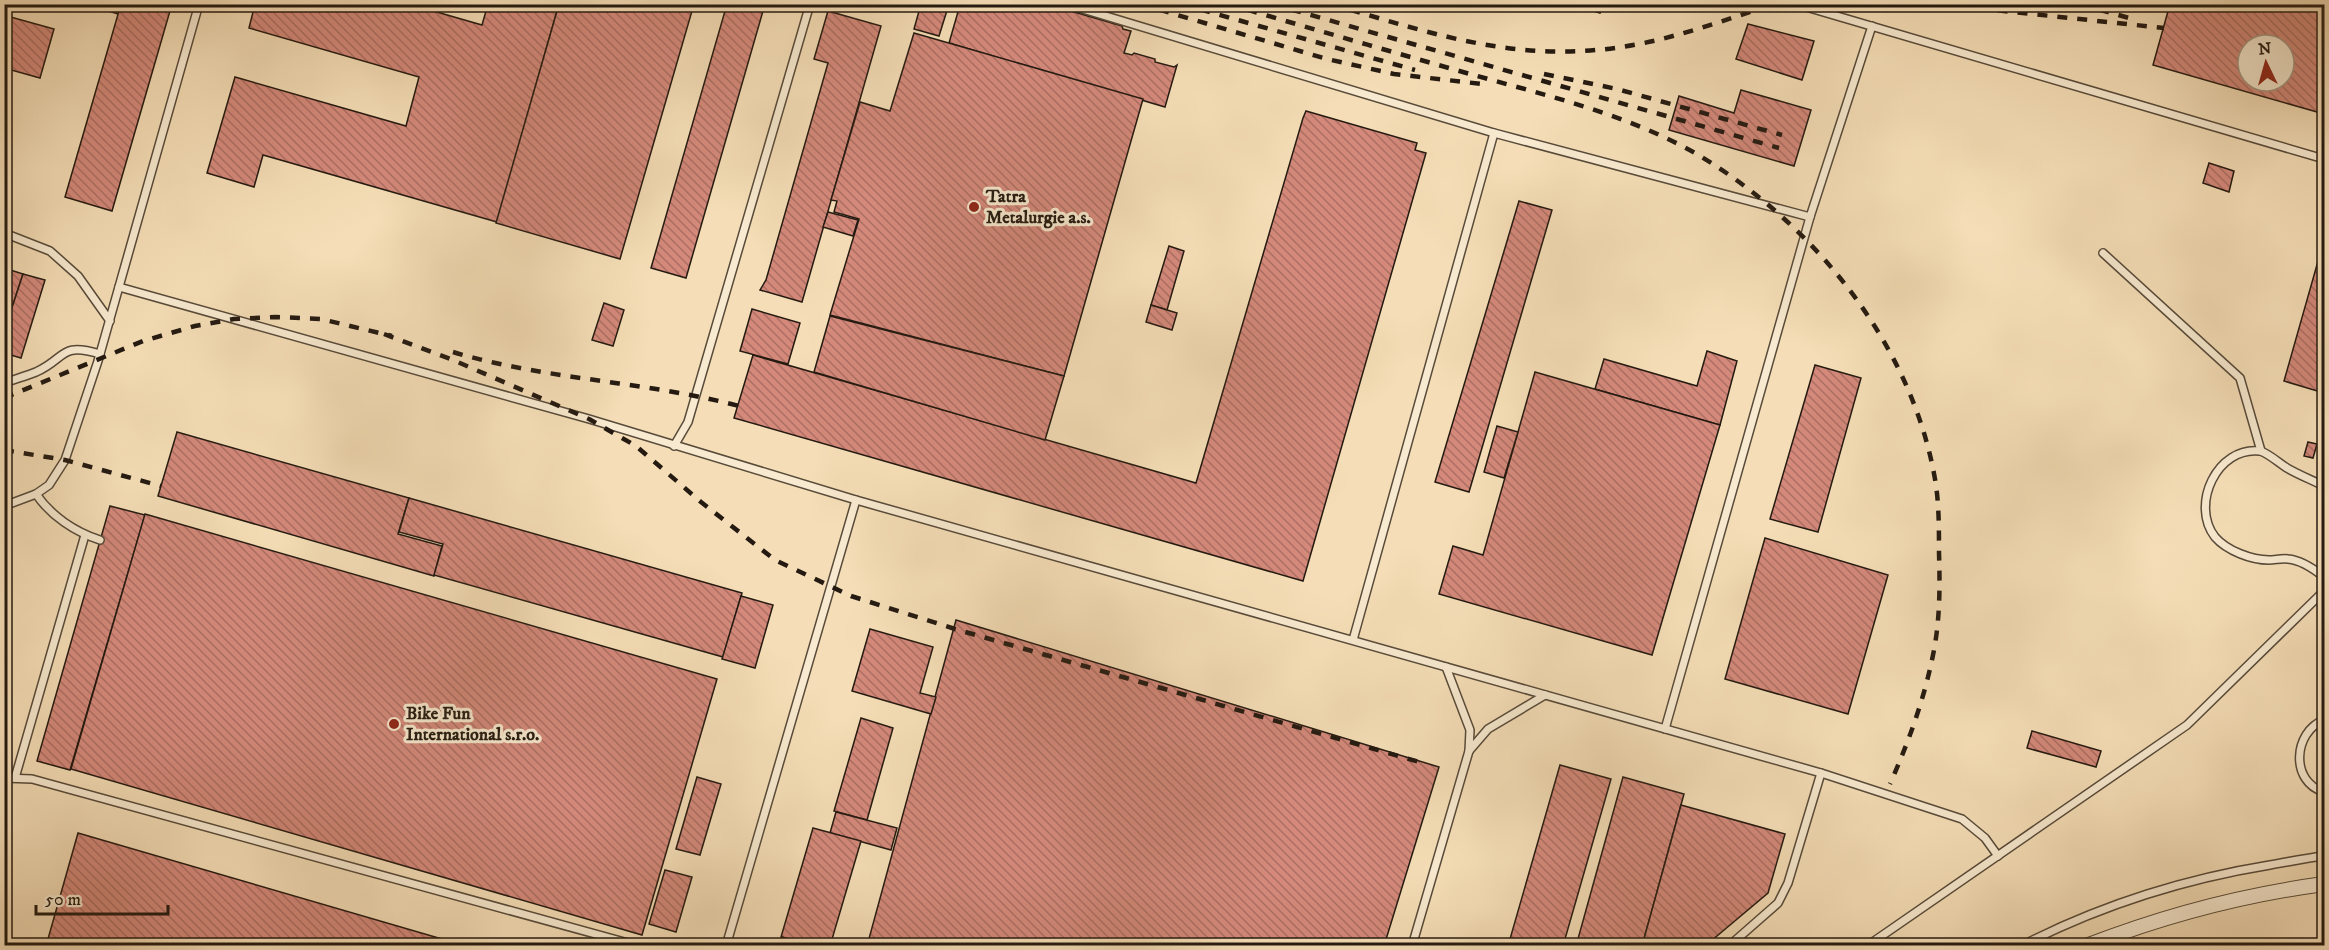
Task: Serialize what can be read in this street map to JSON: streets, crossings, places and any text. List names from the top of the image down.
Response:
{
  "places": ["Tatra Metalurgie a.s.", "Bike Fun International s.r.o."],
  "scale_bar": "50 m",
  "north": "top"
}
